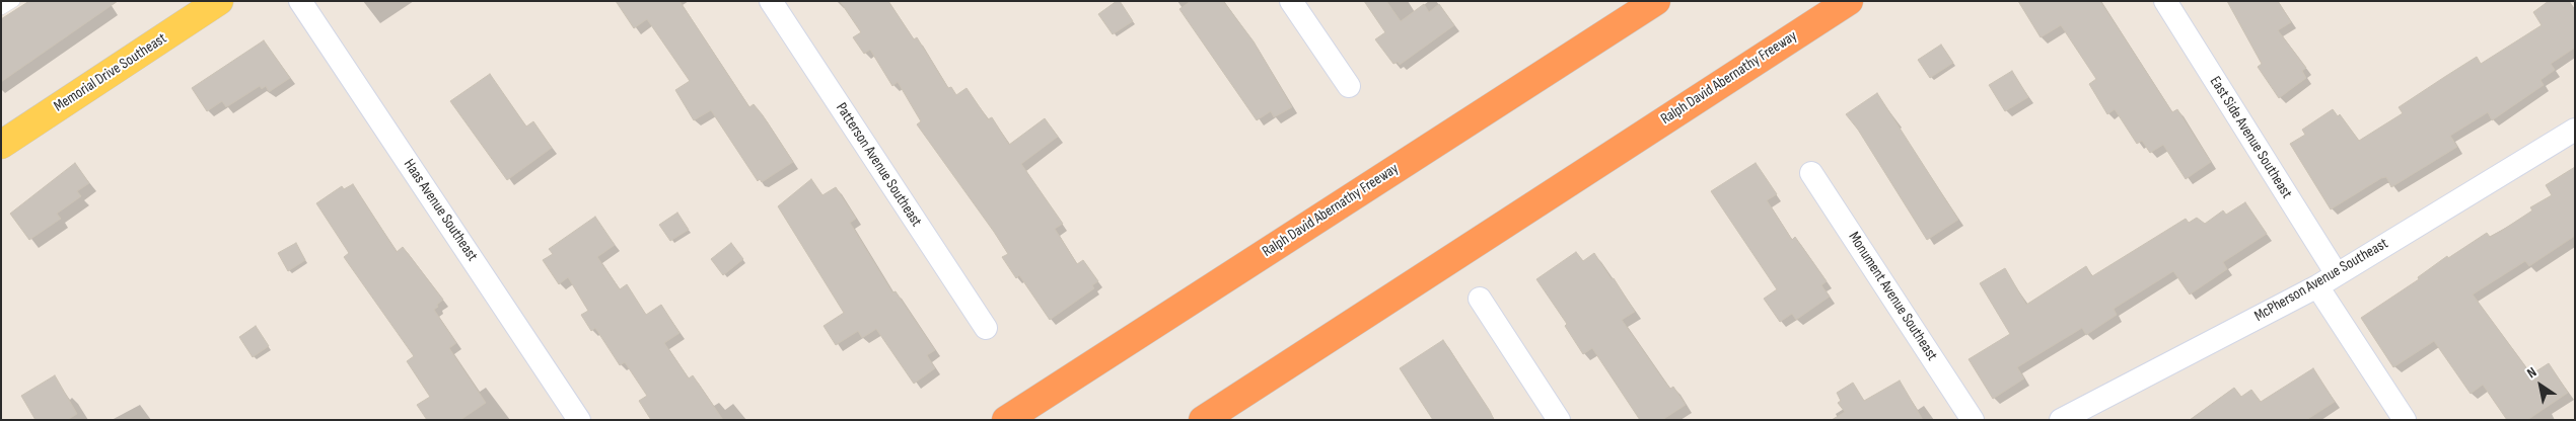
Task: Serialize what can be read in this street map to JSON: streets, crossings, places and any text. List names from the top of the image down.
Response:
{
  "streets": {
    "highway": ["Ralph David Abernathy Freeway"],
    "main road": ["Memorial Drive Southeast"],
    "street": [
      "East Side Avenue Southeast",
      "Patterson Avenue Southeast",
      "Haas Avenue Southeast",
      "McPherson Avenue Southeast",
      "Monument Avenue Southeast"
    ]
  },
  "crossings": [
    ["East Side Avenue Southeast", "McPherson Avenue Southeast"]
  ],
  "north": "top left"
}
